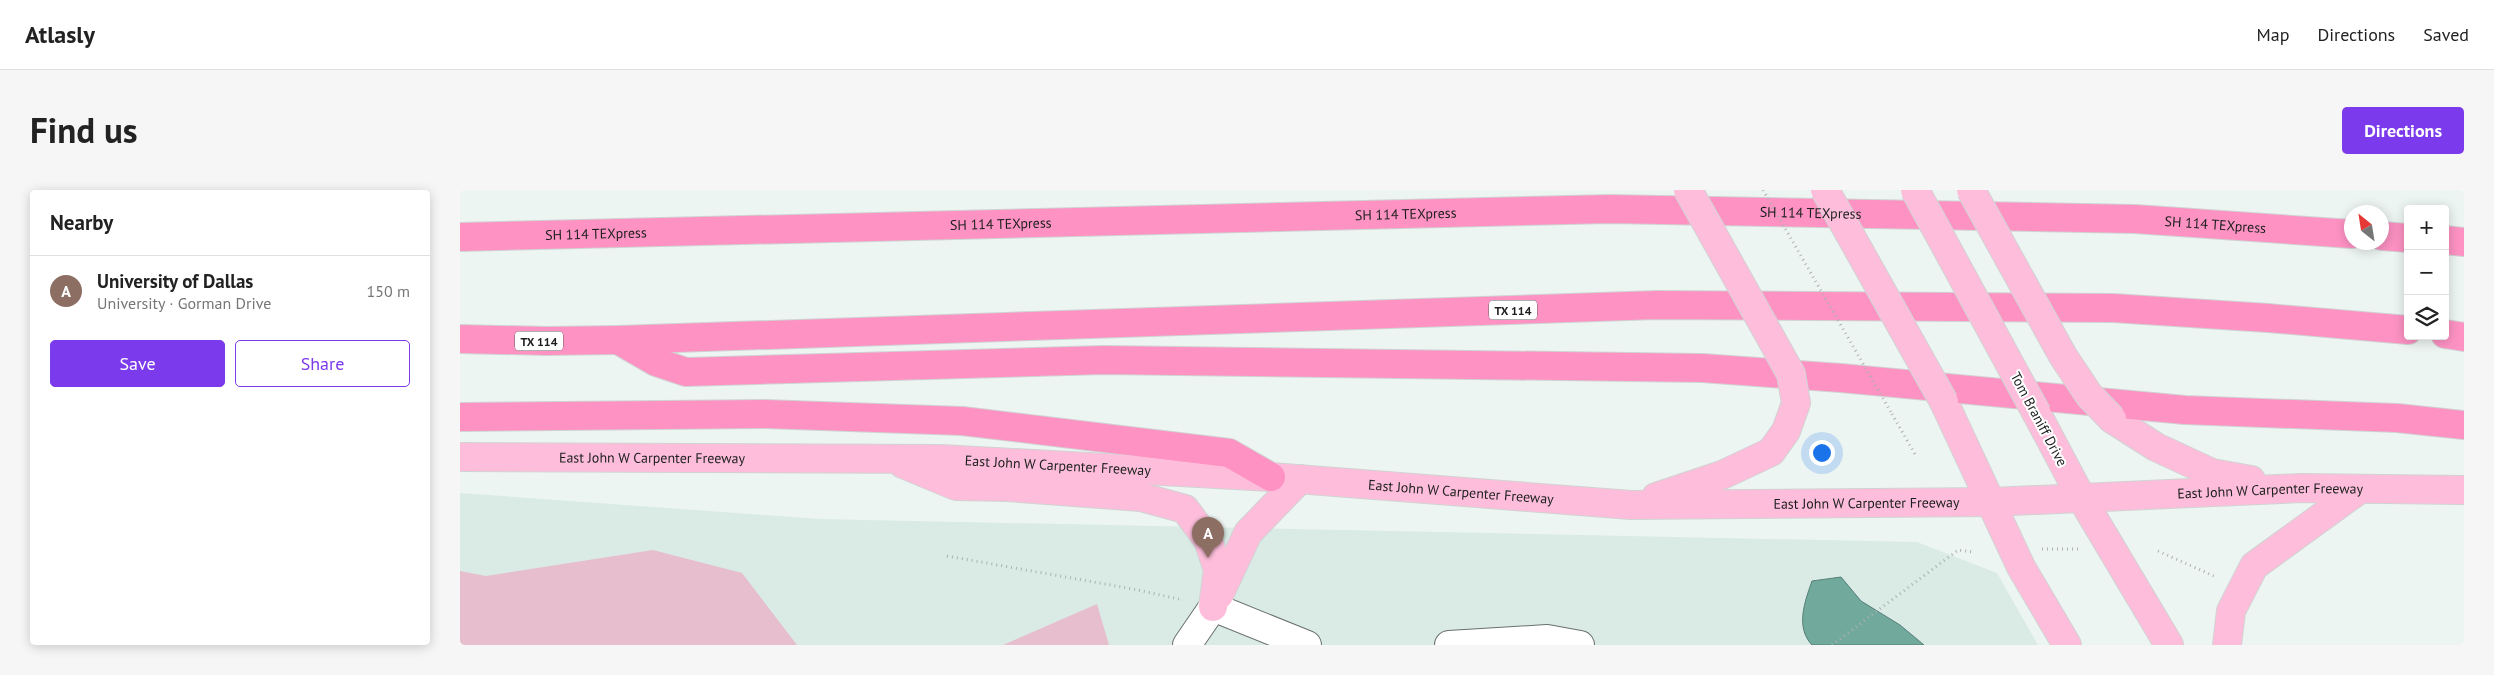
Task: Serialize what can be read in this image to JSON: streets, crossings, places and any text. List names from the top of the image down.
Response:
{
  "streets": {
    "highway": ["SH 114 TEXpress", "TX 114"],
    "main road": ["Tom Braniff Drive", "East John W Carpenter Freeway"]
  },
  "crossings": [
    ["Tom Braniff Drive", "East John W Carpenter Freeway"]
  ],
  "north": "top left",
  "page": {
    "header": "Atlasly",
    "nav": ["Map", "Directions", "Saved"],
    "title": "Find us",
    "buttons": [
      "Directions",
      ["Save", "Share"]
    ],
    "heading": "Nearby",
    "map_buttons": ["+", "−"],
    "list": [
      {
        "mark": "A",
        "name": "University of Dallas",
        "note": "University · Gorman Drive",
        "value": "150 m"
      }
    ],
    "pins": "A"
  }
}
